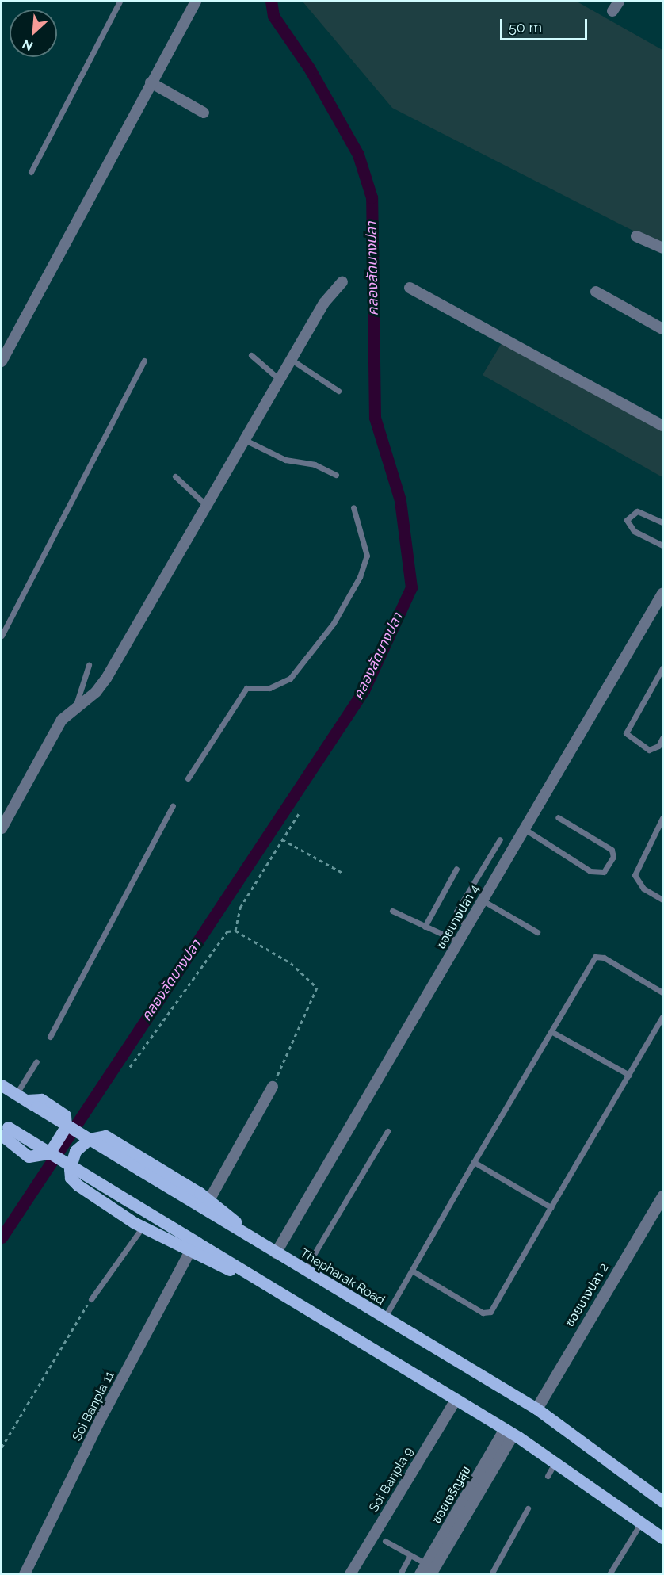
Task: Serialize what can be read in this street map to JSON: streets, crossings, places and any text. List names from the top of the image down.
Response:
{
  "streets": {
    "main road": ["Thepharak Road"],
    "street": [
      "ซอยบางปลา 4",
      "ซอยบางปลา 2",
      "Soi Banpla 11",
      "Soi Banpla 9",
      "ซอยเจริญสุข"
    ]
  },
  "crossings": [
    ["ซอยบางปลา 4", "Thepharak Road"],
    ["Thepharak Road", "ซอยบางปลา 2"]
  ],
  "water": ["คลองลัดบางปลา"],
  "scale_bar": "50 m",
  "north": "bottom left"
}
